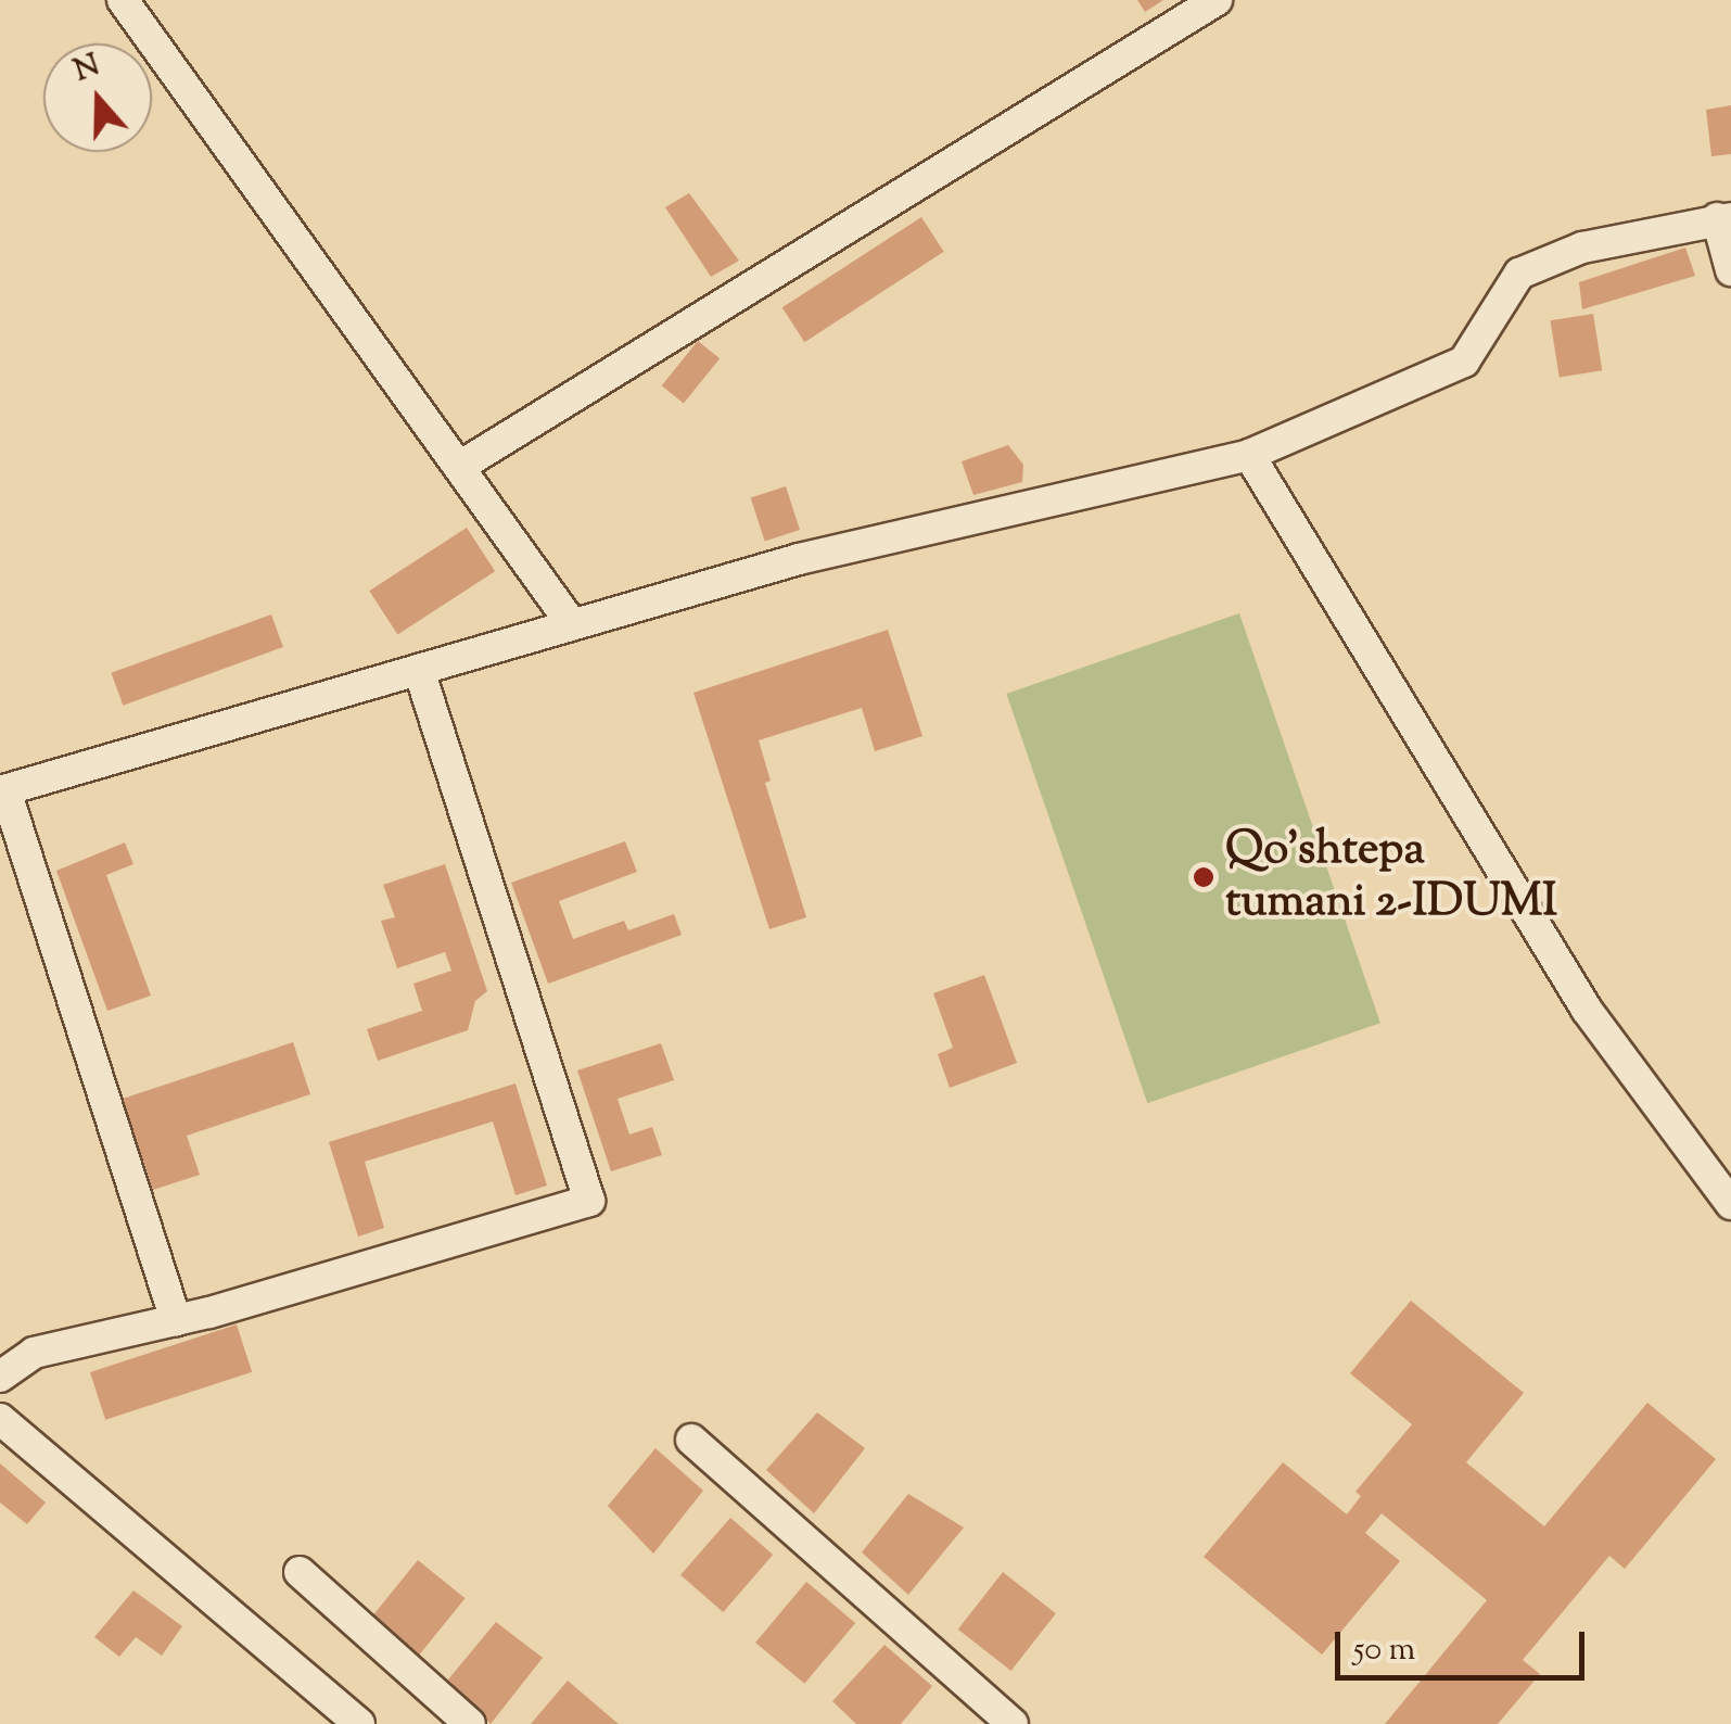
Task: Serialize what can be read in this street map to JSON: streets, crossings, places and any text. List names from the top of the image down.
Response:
{
  "places": ["Qo'shtepa tumani 2-IDUMI"],
  "scale_bar": "50 m",
  "north": "top"
}
